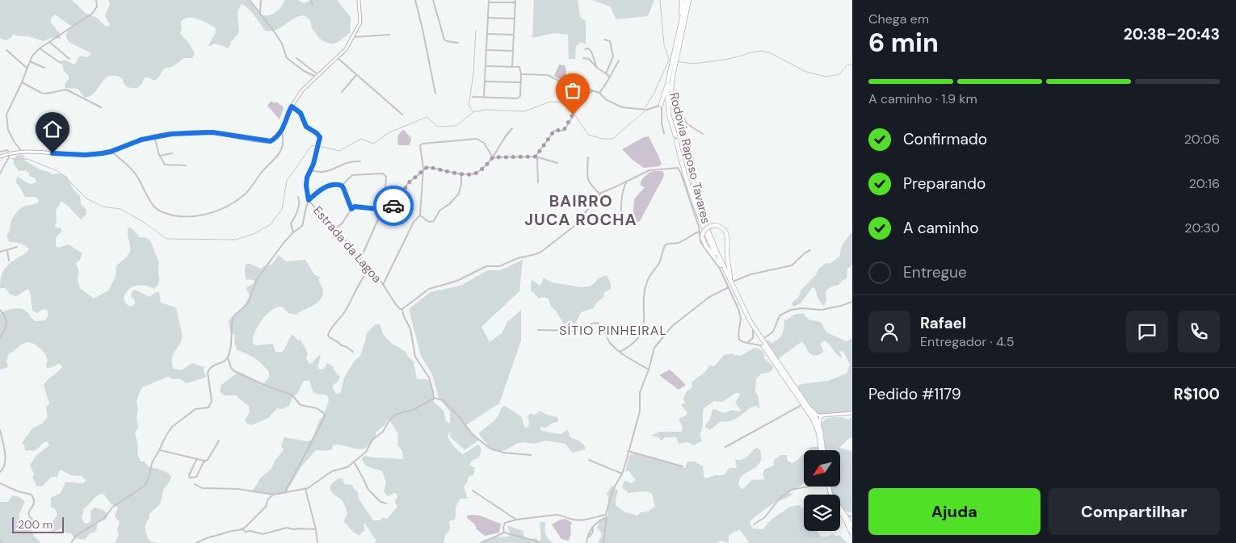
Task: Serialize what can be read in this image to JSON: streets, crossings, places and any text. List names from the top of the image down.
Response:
{
  "streets": {
    "highway": ["Rodovia Raposo Tavares"],
    "street": ["Estrada da Lagoa"]
  },
  "districts": ["BAIRRO JUCA ROCHA", "SÍTIO PINHEIRAL"],
  "scale_bar": "200 m",
  "north": "bottom left",
  "page": {
    "heading": ["6 min", "Chega em", "20:38–20:43"],
    "panel": [
      "Rafael",
      "Entregador · 4.5",
      "Pedido #1179",
      "R$100"
    ],
    "bar": "A caminho · 1.9 km",
    "list": [
      ["Confirmado", "20:06"],
      ["Preparando", "20:16"],
      ["A caminho", "20:30"],
      "Entregue"
    ],
    "buttons": ["Ajuda", "Compartilhar"],
    "scale": "200 m"
  }
}
